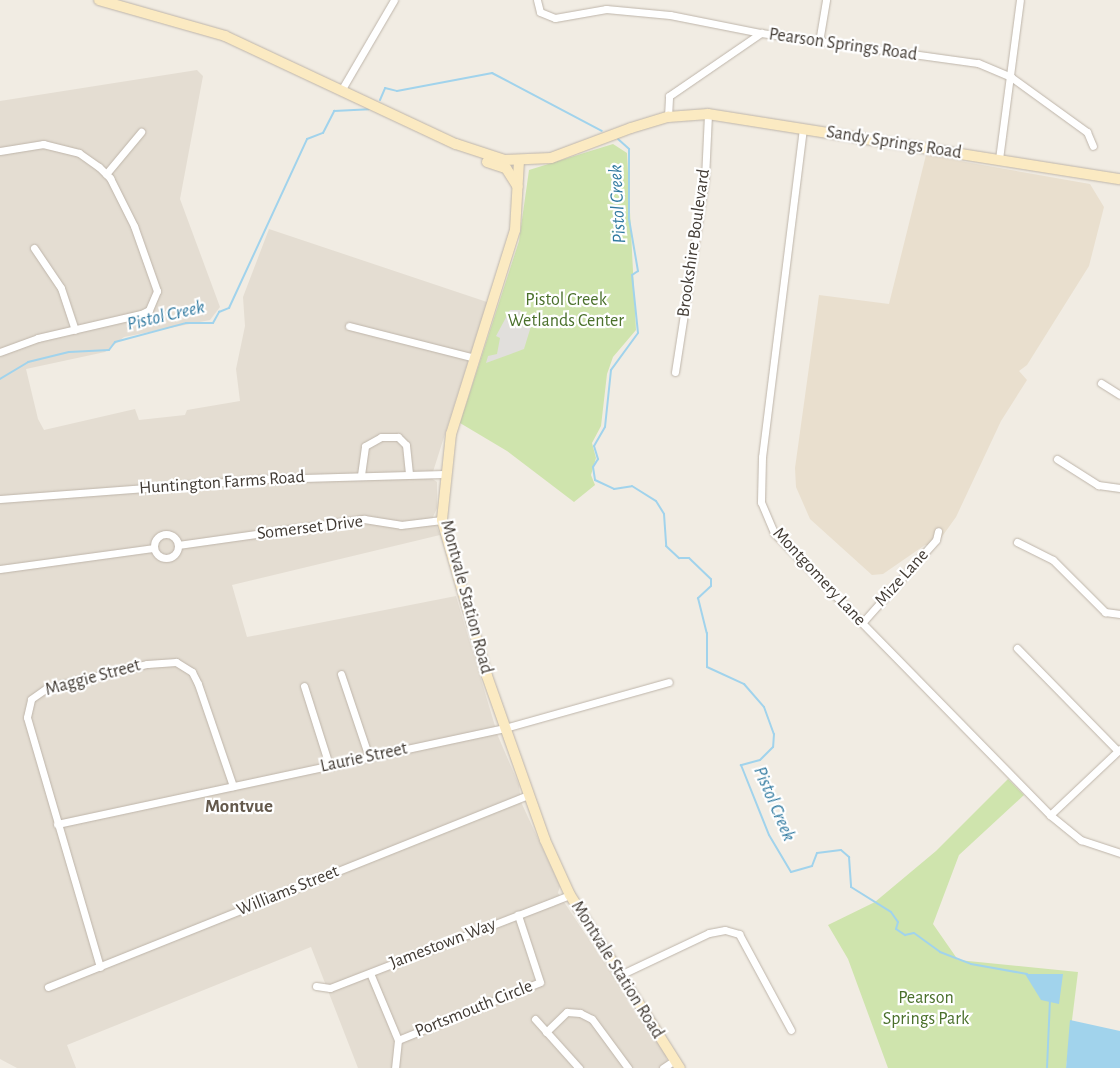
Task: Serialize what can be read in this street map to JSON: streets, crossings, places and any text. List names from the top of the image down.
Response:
{
  "streets": {
    "street": [
      "Pearson Springs Road",
      "Sandy Springs Road",
      "Brookshire Boulevard",
      "Huntington Farms Road",
      "Somerset Drive",
      "Montgomery Lane",
      "Mize Lane",
      "Montvale Station Road",
      "Maggie Street",
      "Laurie Street",
      "Williams Street",
      "Jamestown Way",
      "Portsmouth Circle"
    ]
  },
  "crossings": [
    ["Pearson Springs Road", "Sandy Springs Road"],
    ["Sandy Springs Road", "Brookshire Boulevard"],
    ["Sandy Springs Road", "Montgomery Lane"],
    ["Huntington Farms Road", "Montvale Station Road"],
    ["Somerset Drive", "Montvale Station Road"],
    ["Montgomery Lane", "Mize Lane"],
    ["Montvale Station Road", "Laurie Street"],
    ["Montvale Station Road", "Williams Street"],
    ["Montvale Station Road", "Jamestown Way"],
    ["Maggie Street", "Laurie Street"],
    ["Maggie Street", "Williams Street"],
    ["Jamestown Way", "Portsmouth Circle"]
  ],
  "districts": ["Montvue"],
  "water": ["Pistol Creek"],
  "parks": ["Pistol Creek Wetlands Center", "Pearson Springs Park"]
}
